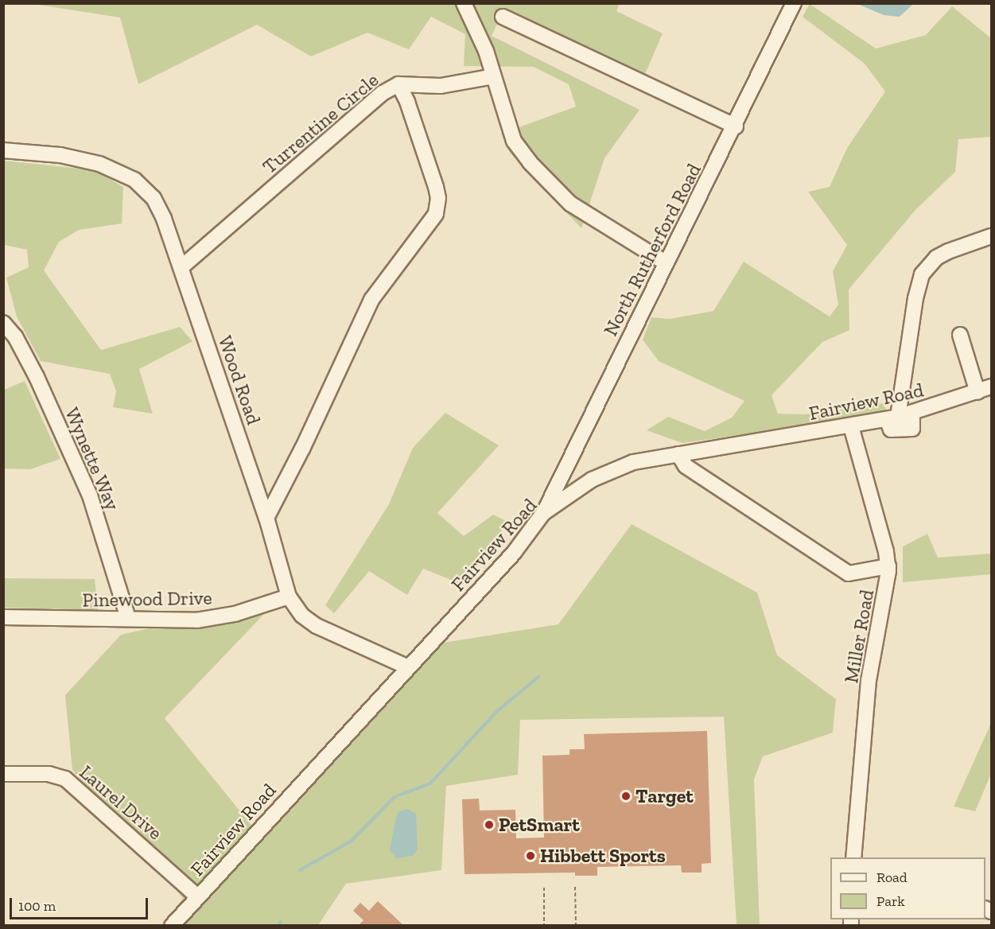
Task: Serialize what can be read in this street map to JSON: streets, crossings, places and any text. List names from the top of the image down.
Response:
{
  "streets": {
    "street": [
      "Turrentine Circle",
      "North Rutherford Road",
      "Wood Road",
      "Fairview Road",
      "Wynette Way",
      "Pinewood Drive",
      "Miller Road",
      "Laurel Drive"
    ]
  },
  "crossings": [
    ["Turrentine Circle", "Wood Road"],
    ["North Rutherford Road", "Fairview Road"],
    ["Wood Road", "Fairview Road"],
    ["Wood Road", "Pinewood Drive"],
    ["Fairview Road", "Miller Road"],
    ["Fairview Road", "Laurel Drive"],
    ["Wynette Way", "Pinewood Drive"]
  ],
  "places": ["Target", "PetSmart", "Hibbett Sports"],
  "legend": ["Road", "Park"],
  "scale_bar": "100 m"
}
